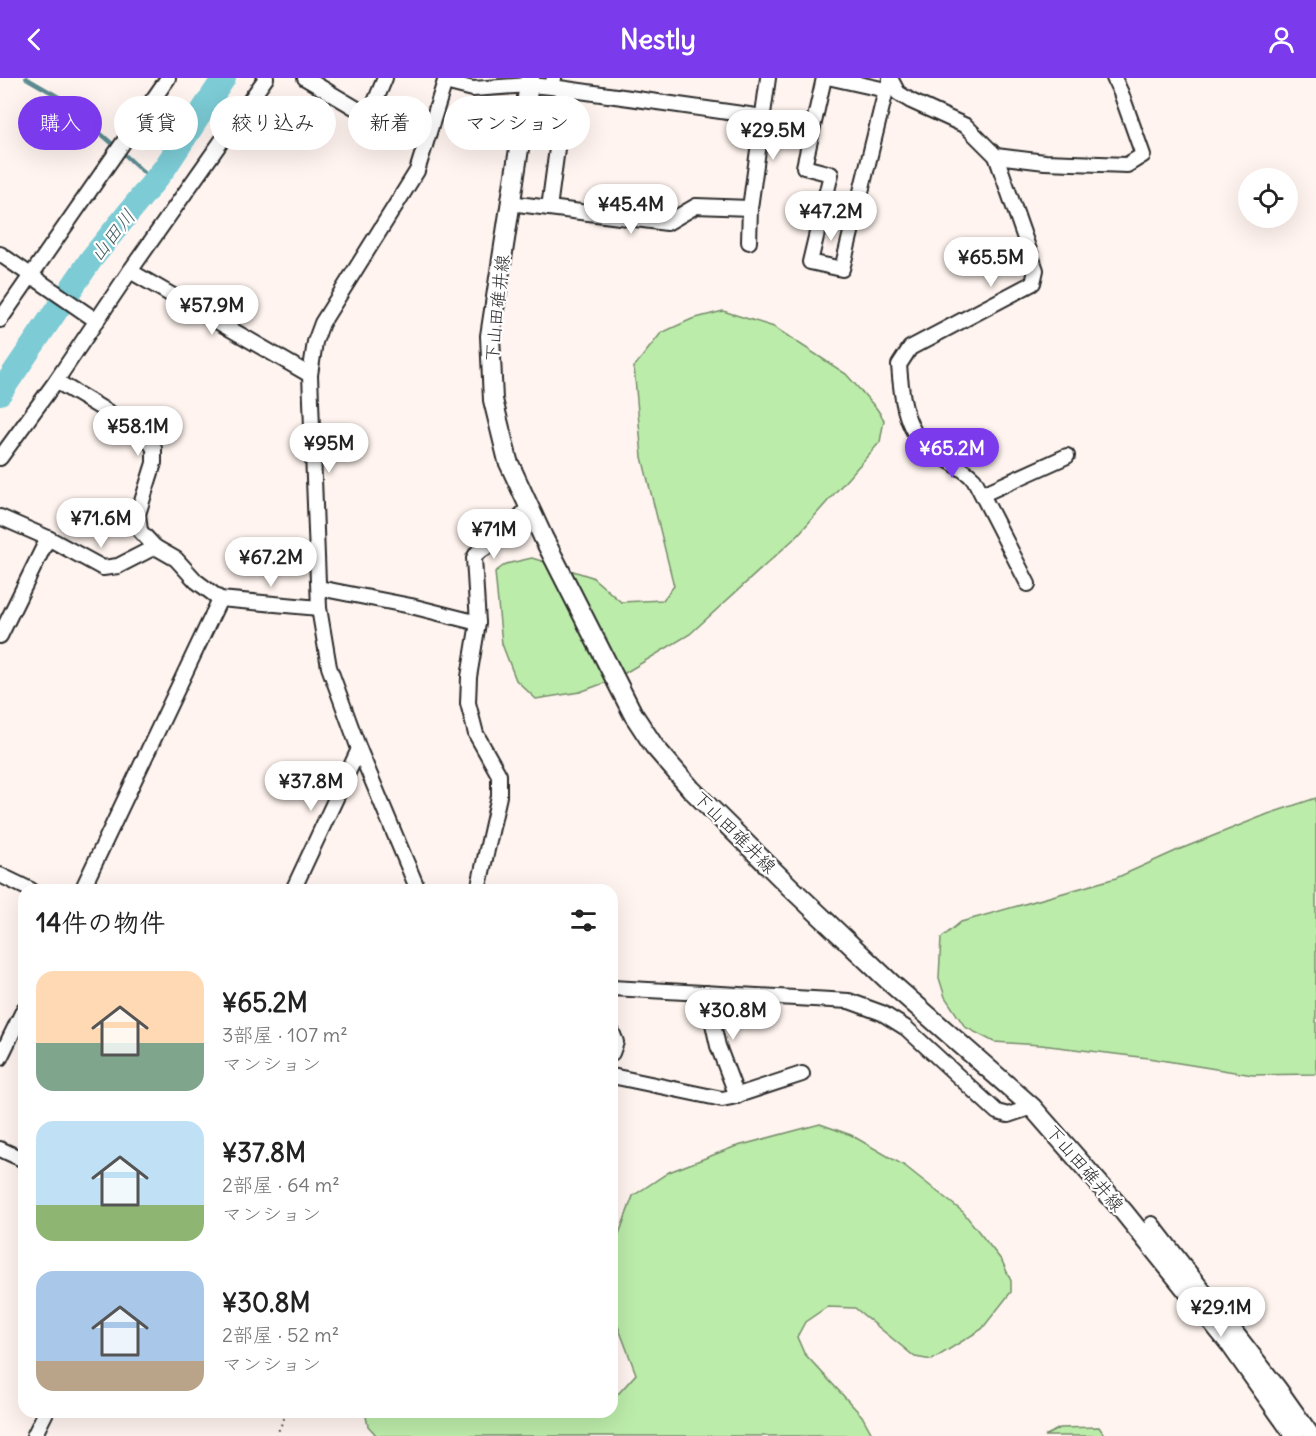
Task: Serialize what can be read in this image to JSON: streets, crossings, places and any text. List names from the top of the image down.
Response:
{
  "streets": {
    "main road": ["下山田碓井線"]
  },
  "water": ["山田川"],
  "page": {
    "header": "Nestly",
    "chip": [
      "購入",
      "賃貸",
      "絞り込み",
      "新着",
      "マンション"
    ],
    "price": [
      "¥29.5M",
      "¥45.4M",
      "¥47.2M",
      "¥65.5M",
      "¥57.9M",
      "¥58.1M",
      "¥95M",
      "¥65.2M",
      "¥71.6M",
      "¥71M",
      "¥67.2M",
      "¥37.8M",
      "¥30.8M",
      "¥29.1M"
    ],
    "heading": "14件の物件",
    "list": [
      {
        "name": "¥65.2M",
        "note": "3部屋 · 107 m² · マンション"
      },
      {
        "name": "¥37.8M",
        "note": "2部屋 · 64 m² · マンション"
      },
      {
        "name": "¥30.8M",
        "note": "2部屋 · 52 m² · マンション"
      }
    ]
  }
}
